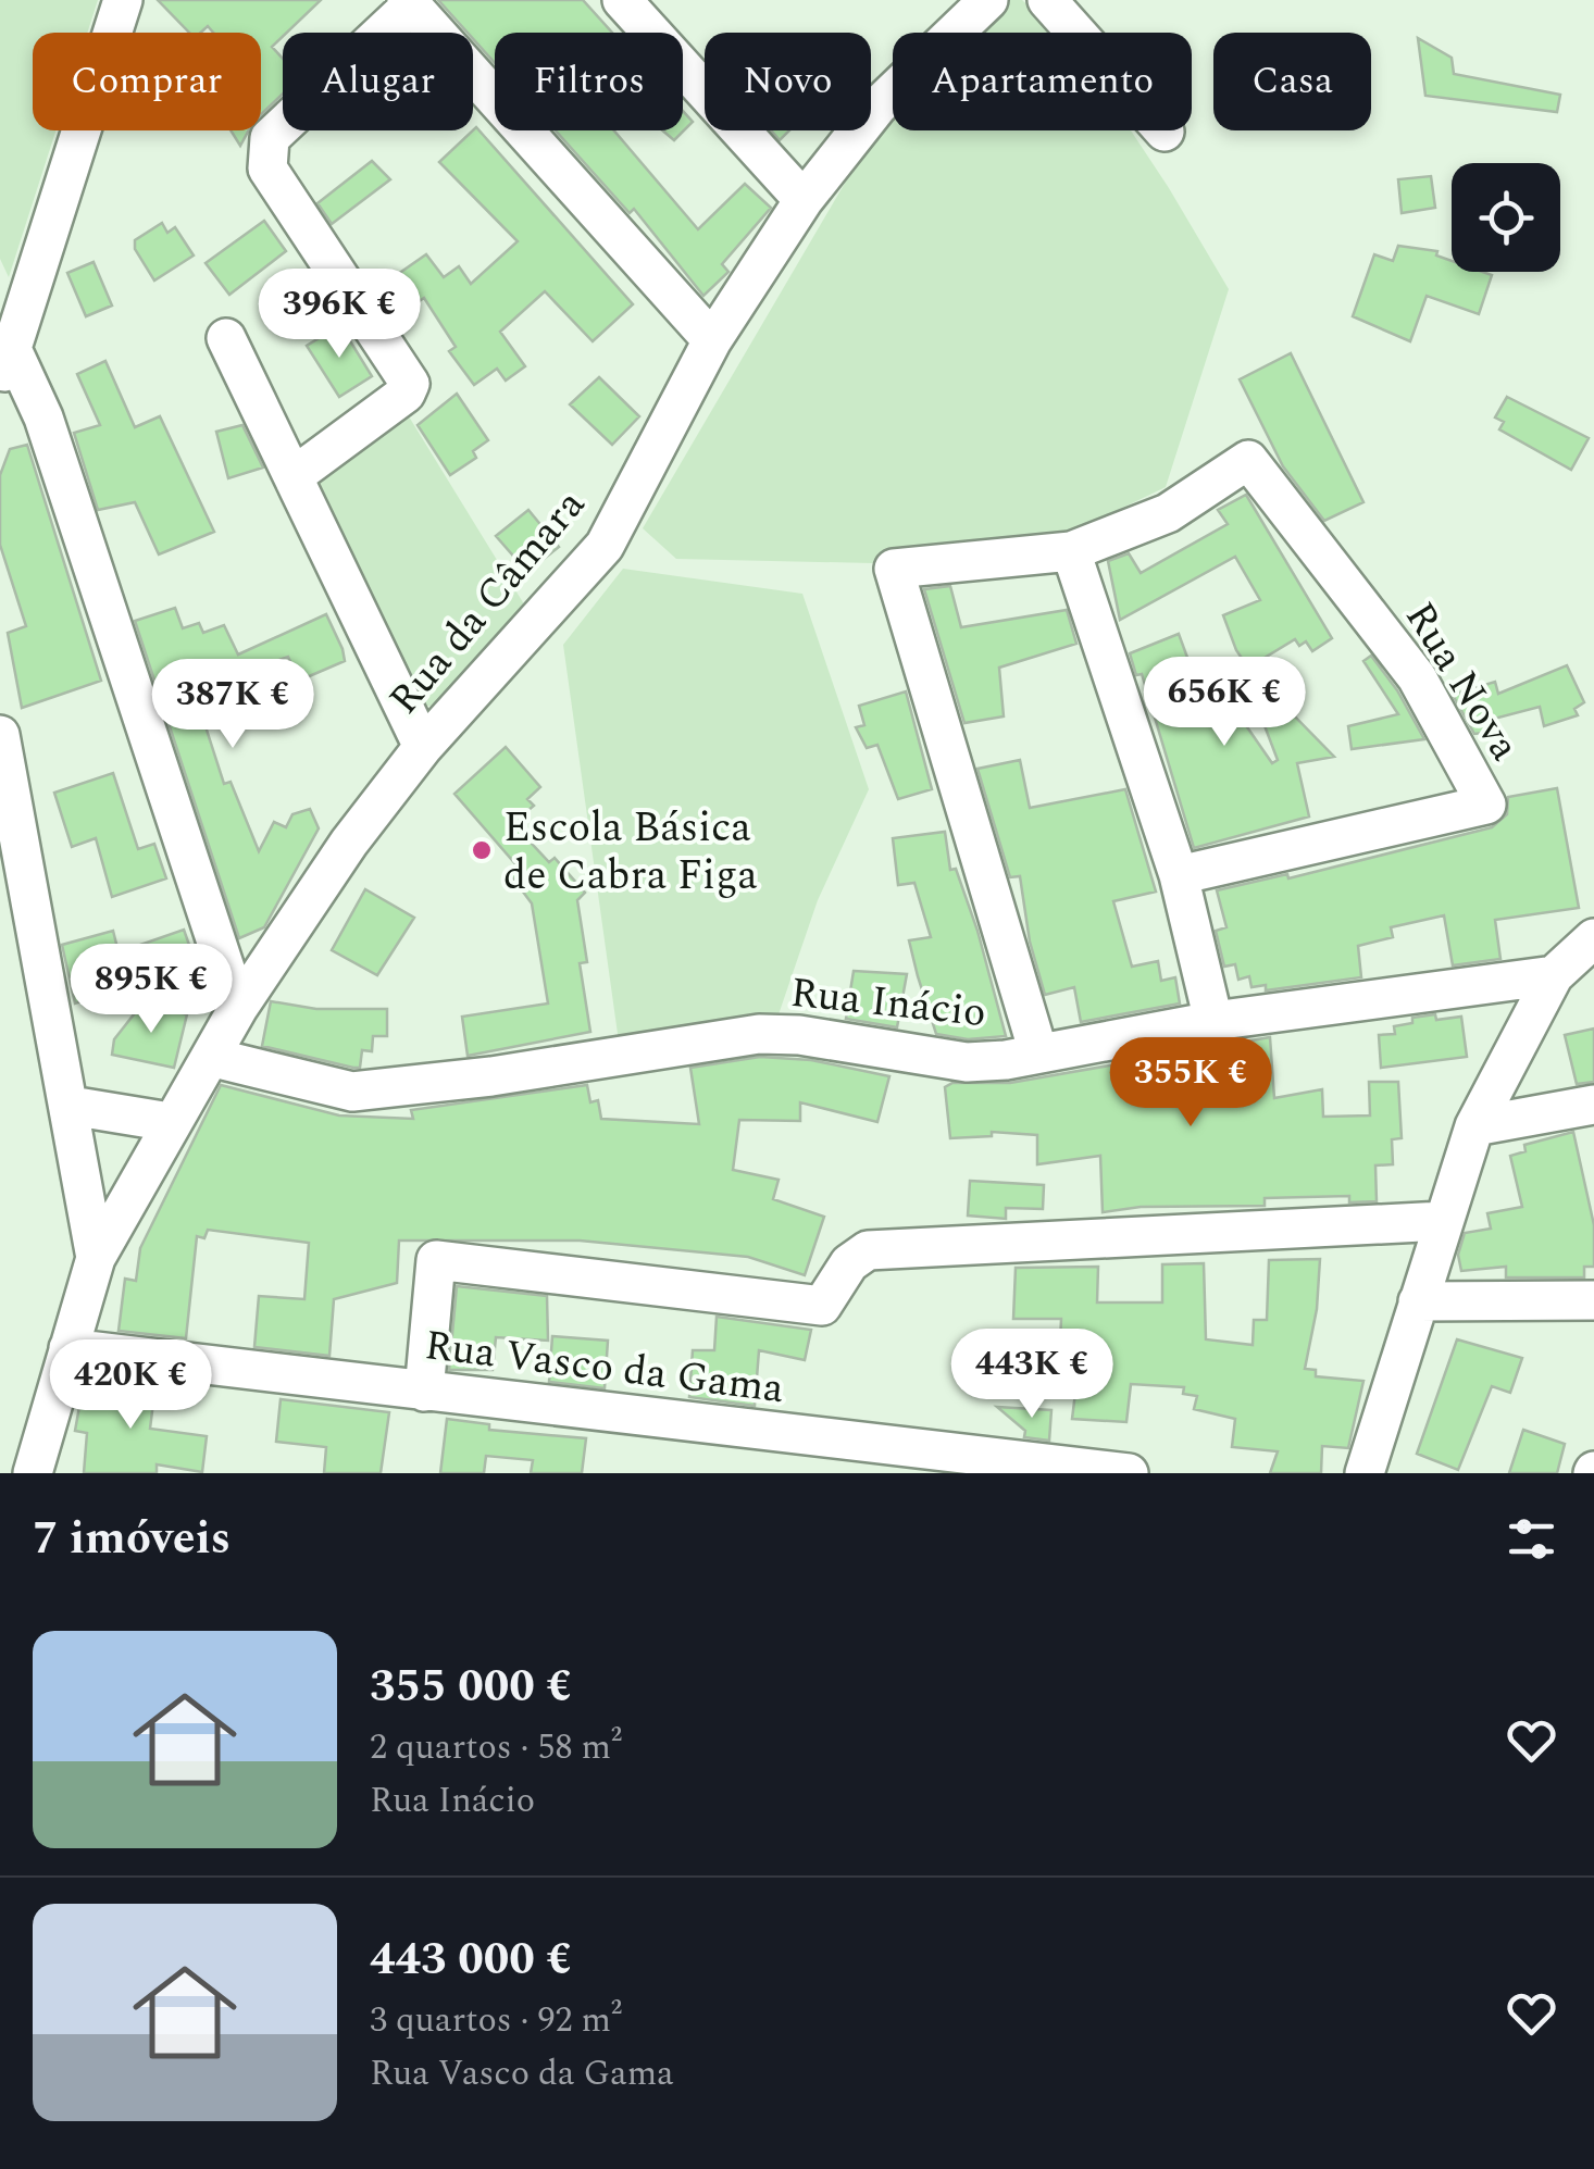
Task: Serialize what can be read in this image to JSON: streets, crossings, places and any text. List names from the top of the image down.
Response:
{
  "streets": {
    "street": [
      "Rua da Câmara",
      "Rua Nova",
      "Rua Inácio",
      "Rua Vasco da Gama"
    ]
  },
  "crossings": [
    ["Rua da Câmara", "Rua Inácio"],
    ["Rua da Câmara", "Rua Vasco da Gama"]
  ],
  "places": ["Escola Básica de Cabra Figa"],
  "page": {
    "chip": [
      "Comprar",
      "Alugar",
      "Filtros",
      "Novo",
      "Apartamento",
      "Casa"
    ],
    "price": [
      "396K €",
      "656K €",
      "387K €",
      "895K €",
      "355K €",
      "443K €",
      "420K €"
    ],
    "heading": "7 imóveis",
    "list": [
      {
        "name": "355 000 €",
        "note": "2 quartos · 58 m² · Rua Inácio"
      },
      {
        "name": "443 000 €",
        "note": "3 quartos · 92 m² · Rua Vasco da Gama"
      }
    ]
  }
}
